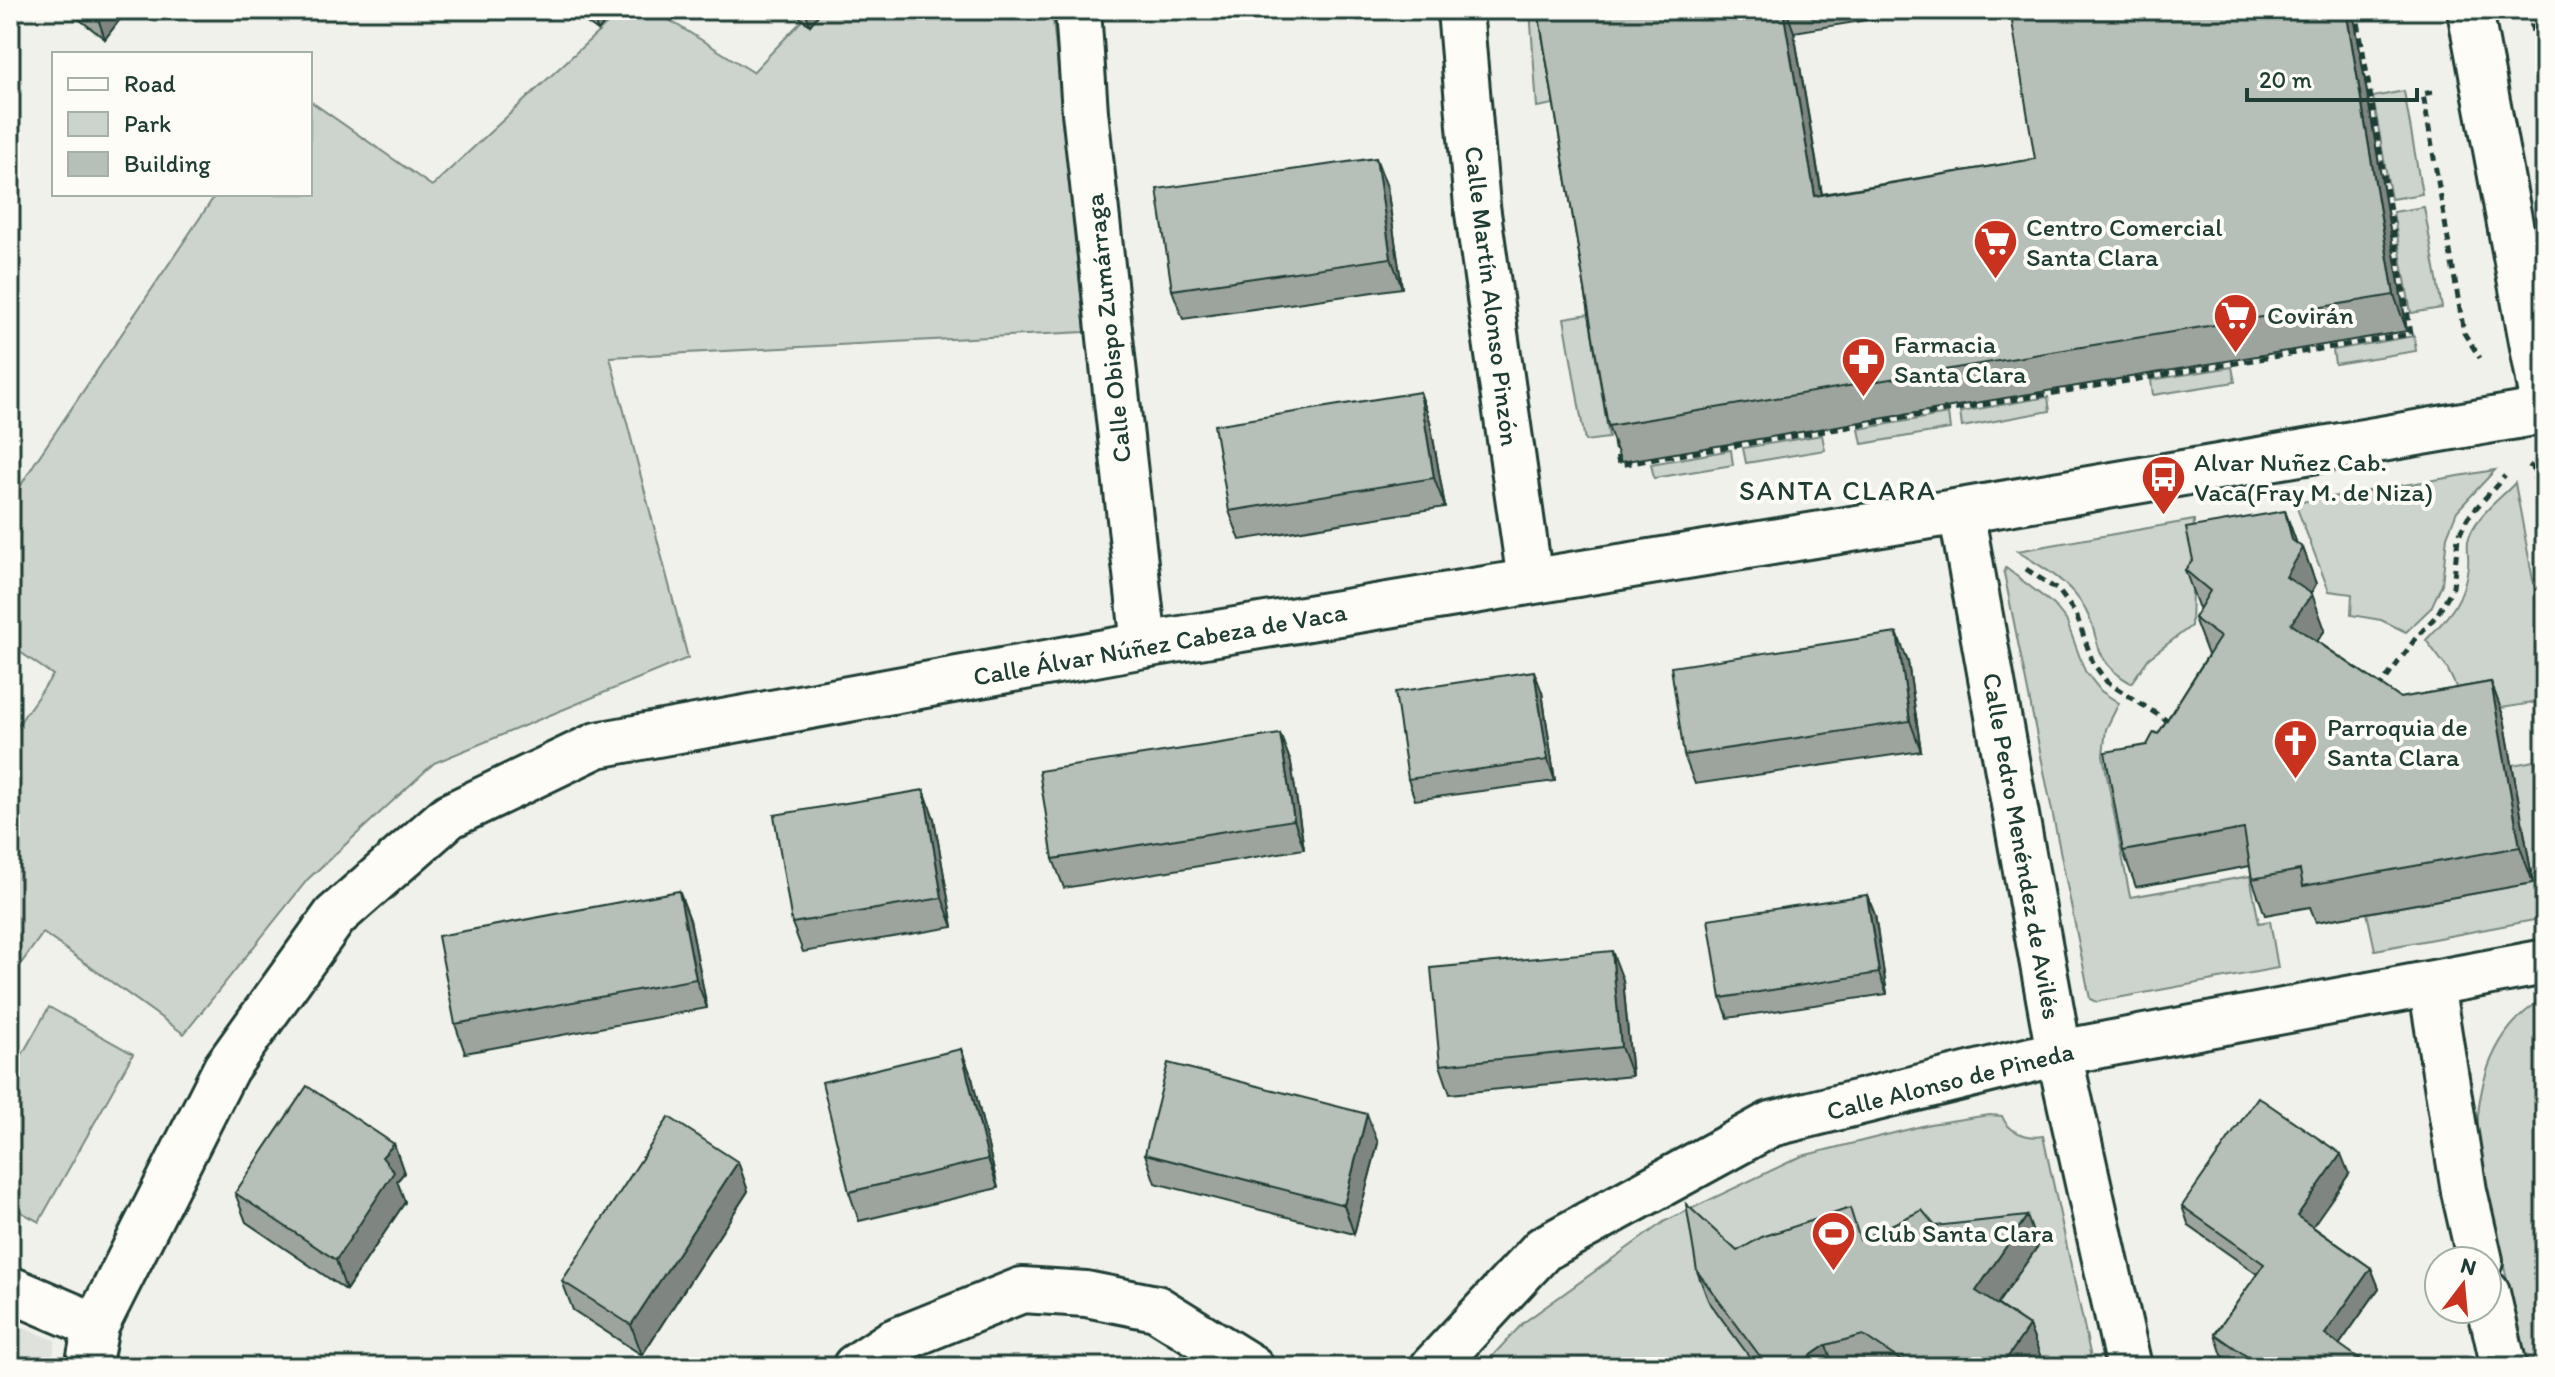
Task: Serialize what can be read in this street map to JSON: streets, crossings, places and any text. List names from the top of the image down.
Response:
{
  "streets": {
    "street": [
      "Calle Martín Alonso Pinzón",
      "Calle Obispo Zumárraga",
      "Calle Álvar Núñez Cabeza de Vaca",
      "Calle Pedro Menéndez de Avilés",
      "Calle Alonso de Pineda"
    ]
  },
  "crossings": [
    ["Calle Martín Alonso Pinzón", "Calle Álvar Núñez Cabeza de Vaca"],
    ["Calle Obispo Zumárraga", "Calle Álvar Núñez Cabeza de Vaca"],
    ["Calle Álvar Núñez Cabeza de Vaca", "Calle Pedro Menéndez de Avilés"],
    ["Calle Pedro Menéndez de Avilés", "Calle Alonso de Pineda"]
  ],
  "districts": ["SANTA CLARA"],
  "places": {
    "supermarket": ["Centro Comercial Santa Clara", "Covirán"],
    "pharmacy": ["Farmacia Santa Clara"],
    "bus stop": ["Alvar Nuñez Cab. Vaca(Fray M. de Niza)"],
    "church": ["Parroquia de Santa Clara"],
    "sports": ["Club Santa Clara"]
  },
  "legend": ["Road", "Park", "Building"],
  "scale_bar": "20 m",
  "north": "top"
}
